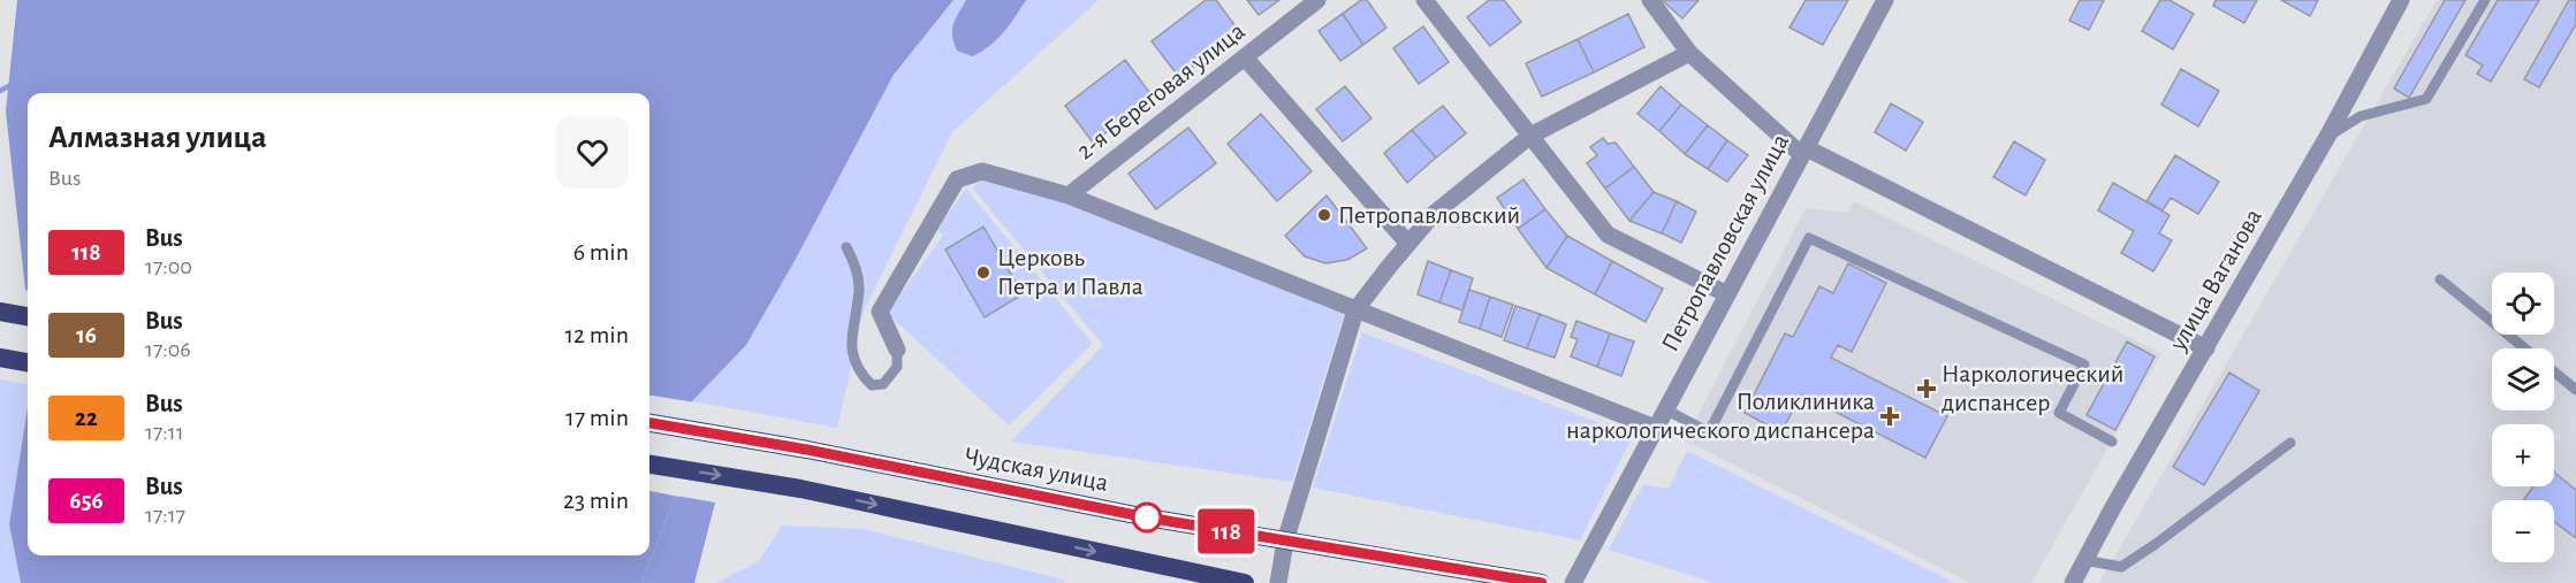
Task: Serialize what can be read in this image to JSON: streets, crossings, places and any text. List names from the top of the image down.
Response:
{
  "streets": {
    "highway": ["Чудская улица"],
    "street": ["2-я Береговая улица", "Петропавловская улица", "улица Ваганова"]
  },
  "places": {
    "other": ["Петропавловский", "Церковь Петра и Павла"],
    "health": ["Наркологический диспансер", "Поликлиника наркологического диспансера"]
  },
  "lines": ["bus line 118"],
  "page": {
    "on_map": "118",
    "heading": ["Алмазная улица", "Bus"],
    "list": [
      {
        "mark": "118",
        "name": "Bus",
        "note": "17:00",
        "value": "6 min"
      },
      {
        "mark": "16",
        "name": "Bus",
        "note": "17:06",
        "value": "12 min"
      },
      {
        "mark": "22",
        "name": "Bus",
        "note": "17:11",
        "value": "17 min"
      },
      {
        "mark": "656",
        "name": "Bus",
        "note": "17:17",
        "value": "23 min"
      }
    ],
    "map_buttons": ["+", "−"]
  }
}
